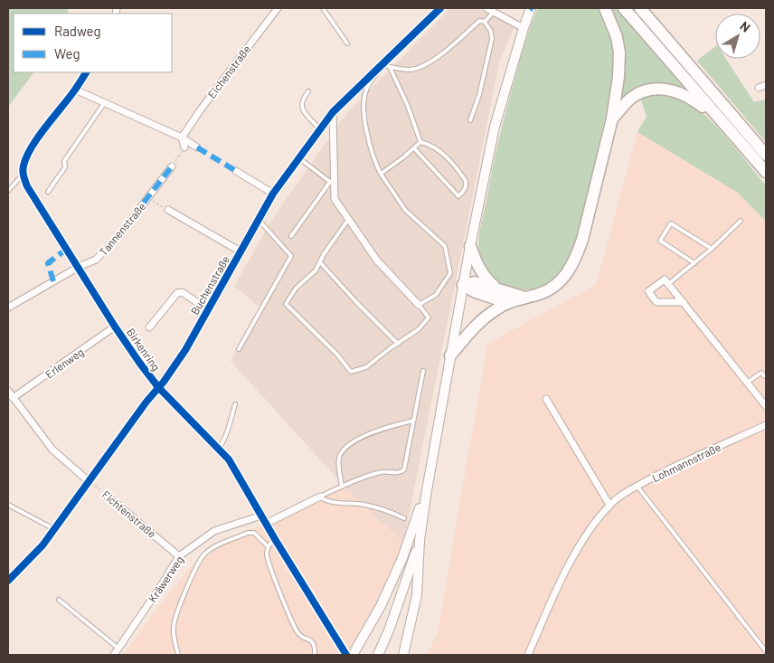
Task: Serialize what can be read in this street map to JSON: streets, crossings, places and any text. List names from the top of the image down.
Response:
{
  "streets": {
    "street": [
      "Eichenstraße",
      "Tannenstraße",
      "Buchenstraße",
      "Birkenring",
      "Erlenweg",
      "Lohmannstraße",
      "Fichtenstraße",
      "Kräwerweg"
    ]
  },
  "crossings": [
    ["Tannenstraße", "Birkenring"],
    ["Buchenstraße", "Birkenring"],
    ["Buchenstraße", "Fichtenstraße"],
    ["Birkenring", "Erlenweg"],
    ["Birkenring", "Kräwerweg"],
    ["Fichtenstraße", "Kräwerweg"]
  ],
  "legend": ["Radweg", "Weg"],
  "north": "top right"
}
